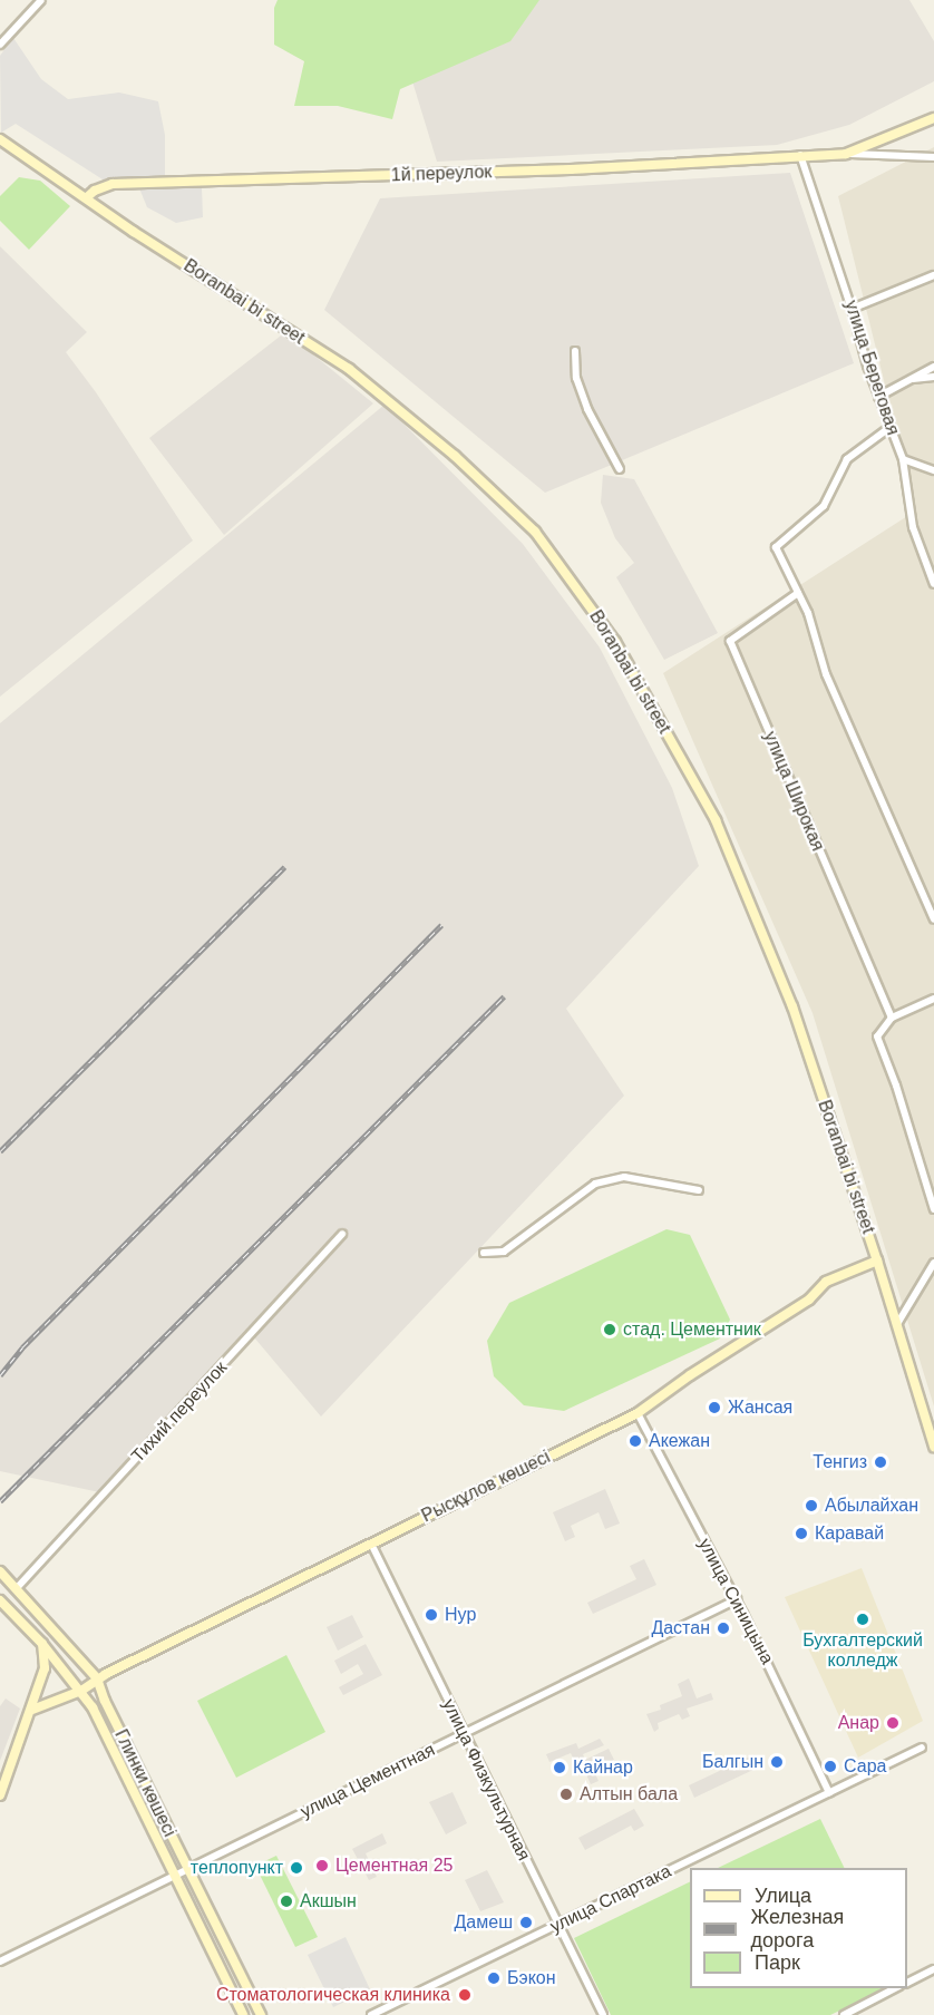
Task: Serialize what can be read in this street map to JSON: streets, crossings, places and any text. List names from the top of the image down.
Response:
{
  "streets": {
    "main road": [
      "1й переулок",
      "Boranbai bi street",
      "Рысқұлов көшесі",
      "Глинки көшесі"
    ],
    "street": [
      "улица Береговая",
      "улица Широкая",
      "Тихий переулок",
      "улица Синицына",
      "улица Физкультурная",
      "улица Цементная",
      "улица Спартака"
    ]
  },
  "crossings": [
    ["1й переулок", "Boranbai bi street"],
    ["1й переулок", "улица Береговая"],
    ["Boranbai bi street", "Рысқұлов көшесі"],
    ["Тихий переулок", "Глинки көшесі"],
    ["Рысқұлов көшесі", "улица Синицына"],
    ["Рысқұлов көшесі", "улица Физкультурная"],
    ["Рысқұлов көшесі", "Глинки көшесі"],
    ["улица Синицына", "улица Цементная"],
    ["улица Синицына", "улица Спартака"],
    ["улица Физкультурная", "улица Цементная"],
    ["улица Физкультурная", "улица Спартака"],
    ["улица Цементная", "Глинки көшесі"]
  ],
  "places": [
    "стад. Цементник",
    "Жансая",
    "Акежан",
    "Тенгиз",
    "Абылайхан",
    "Каравай",
    "Нур",
    "Бухгалтерский колледж",
    "Дастан",
    "Анар",
    "Балгын",
    "Сара",
    "Кайнар",
    "Алтын бала",
    "Цементная 25",
    "теплопункт",
    "Акшын",
    "Дамеш",
    "Бэкон",
    "Стоматологическая клиника"
  ],
  "legend": ["Улица", "Железная дорога", "Парк"]
}
